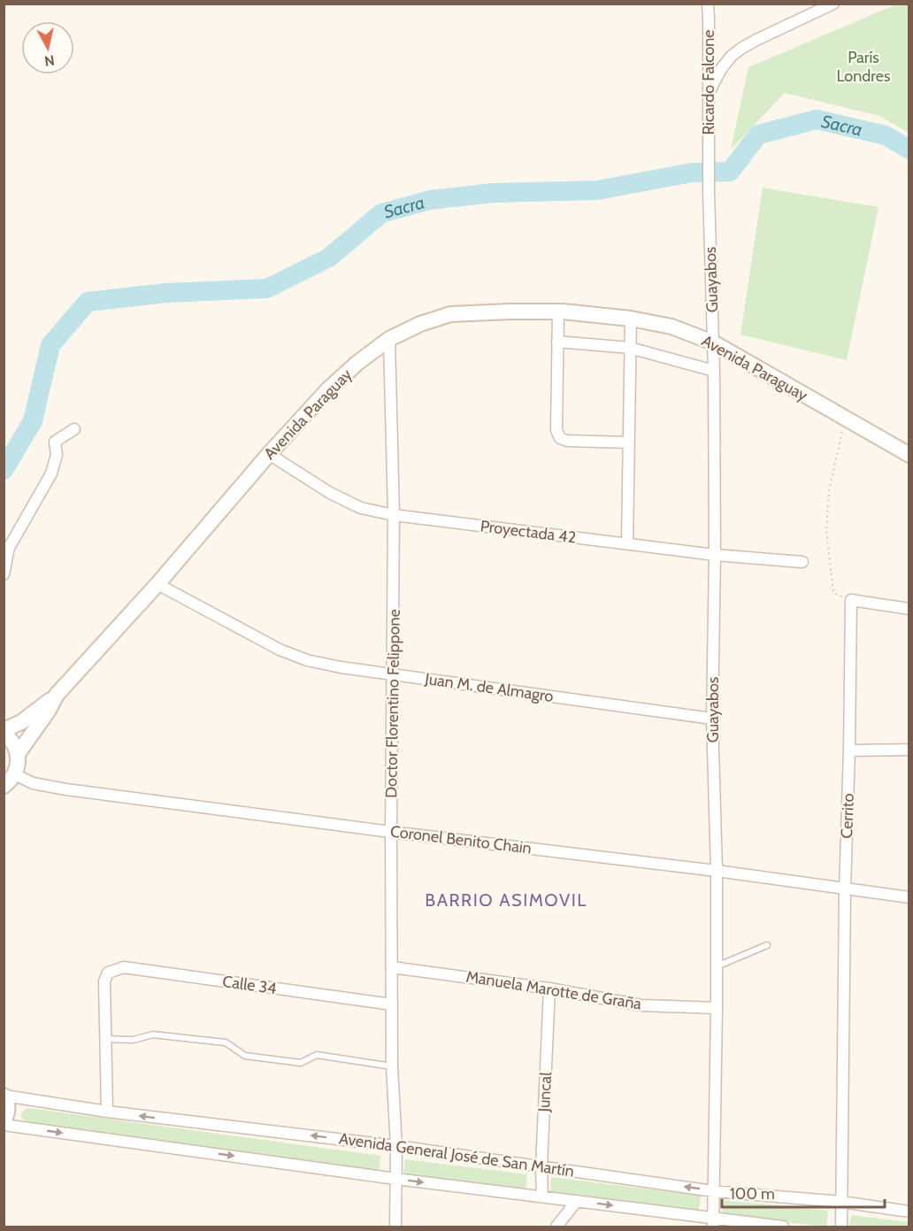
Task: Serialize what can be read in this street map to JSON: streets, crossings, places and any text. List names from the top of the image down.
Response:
{
  "streets": {
    "street": [
      "Ricardo Falcone",
      "Guayabos",
      "Avenida Paraguay",
      "Proyectada 42",
      "Juan M. de Almagro",
      "Doctor Florentino Felippone",
      "Cerrito",
      "Coronel Benito Chain",
      "Calle 34",
      "Manuela Marotte de Graña",
      "Juncal",
      "Avenida General José de San Martín"
    ]
  },
  "crossings": [
    ["Ricardo Falcone", "Guayabos"],
    ["Guayabos", "Avenida Paraguay"],
    ["Guayabos", "Proyectada 42"],
    ["Guayabos", "Juan M. de Almagro"],
    ["Guayabos", "Coronel Benito Chain"],
    ["Guayabos", "Manuela Marotte de Graña"],
    ["Guayabos", "Avenida General José de San Martín"],
    ["Avenida Paraguay", "Proyectada 42"],
    ["Avenida Paraguay", "Juan M. de Almagro"],
    ["Avenida Paraguay", "Doctor Florentino Felippone"],
    ["Proyectada 42", "Doctor Florentino Felippone"],
    ["Juan M. de Almagro", "Doctor Florentino Felippone"],
    ["Doctor Florentino Felippone", "Coronel Benito Chain"],
    ["Doctor Florentino Felippone", "Calle 34"],
    ["Doctor Florentino Felippone", "Manuela Marotte de Graña"],
    ["Doctor Florentino Felippone", "Avenida General José de San Martín"],
    ["Cerrito", "Coronel Benito Chain"],
    ["Cerrito", "Avenida General José de San Martín"],
    ["Manuela Marotte de Graña", "Juncal"],
    ["Juncal", "Avenida General José de San Martín"]
  ],
  "districts": ["BARRIO ASIMOVIL"],
  "water": ["Sacra"],
  "parks": ["París Londres"],
  "scale_bar": "100 m",
  "north": "bottom"
}
